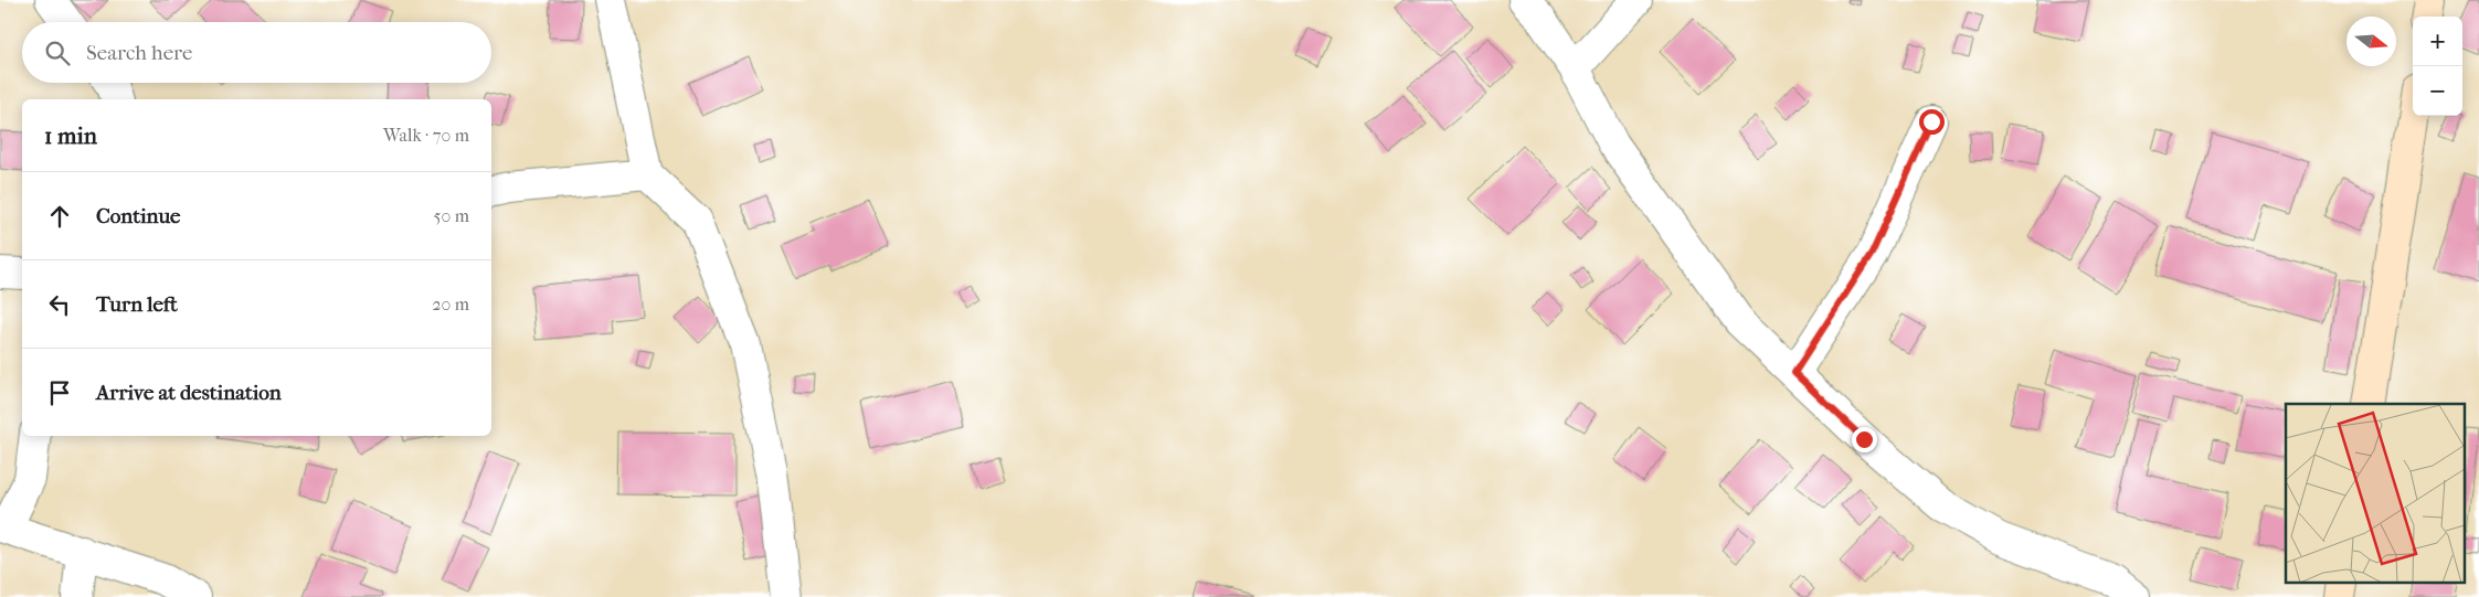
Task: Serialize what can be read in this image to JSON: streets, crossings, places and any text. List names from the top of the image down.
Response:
{
  "north": "right",
  "page": {
    "map_buttons": ["+", "−"],
    "search": "Search here",
    "heading": ["1 min", "Walk · 70 m"],
    "list": [
      ["Continue", "50 m"],
      ["Turn left", "20 m"],
      "Arrive at destination"
    ]
  }
}
